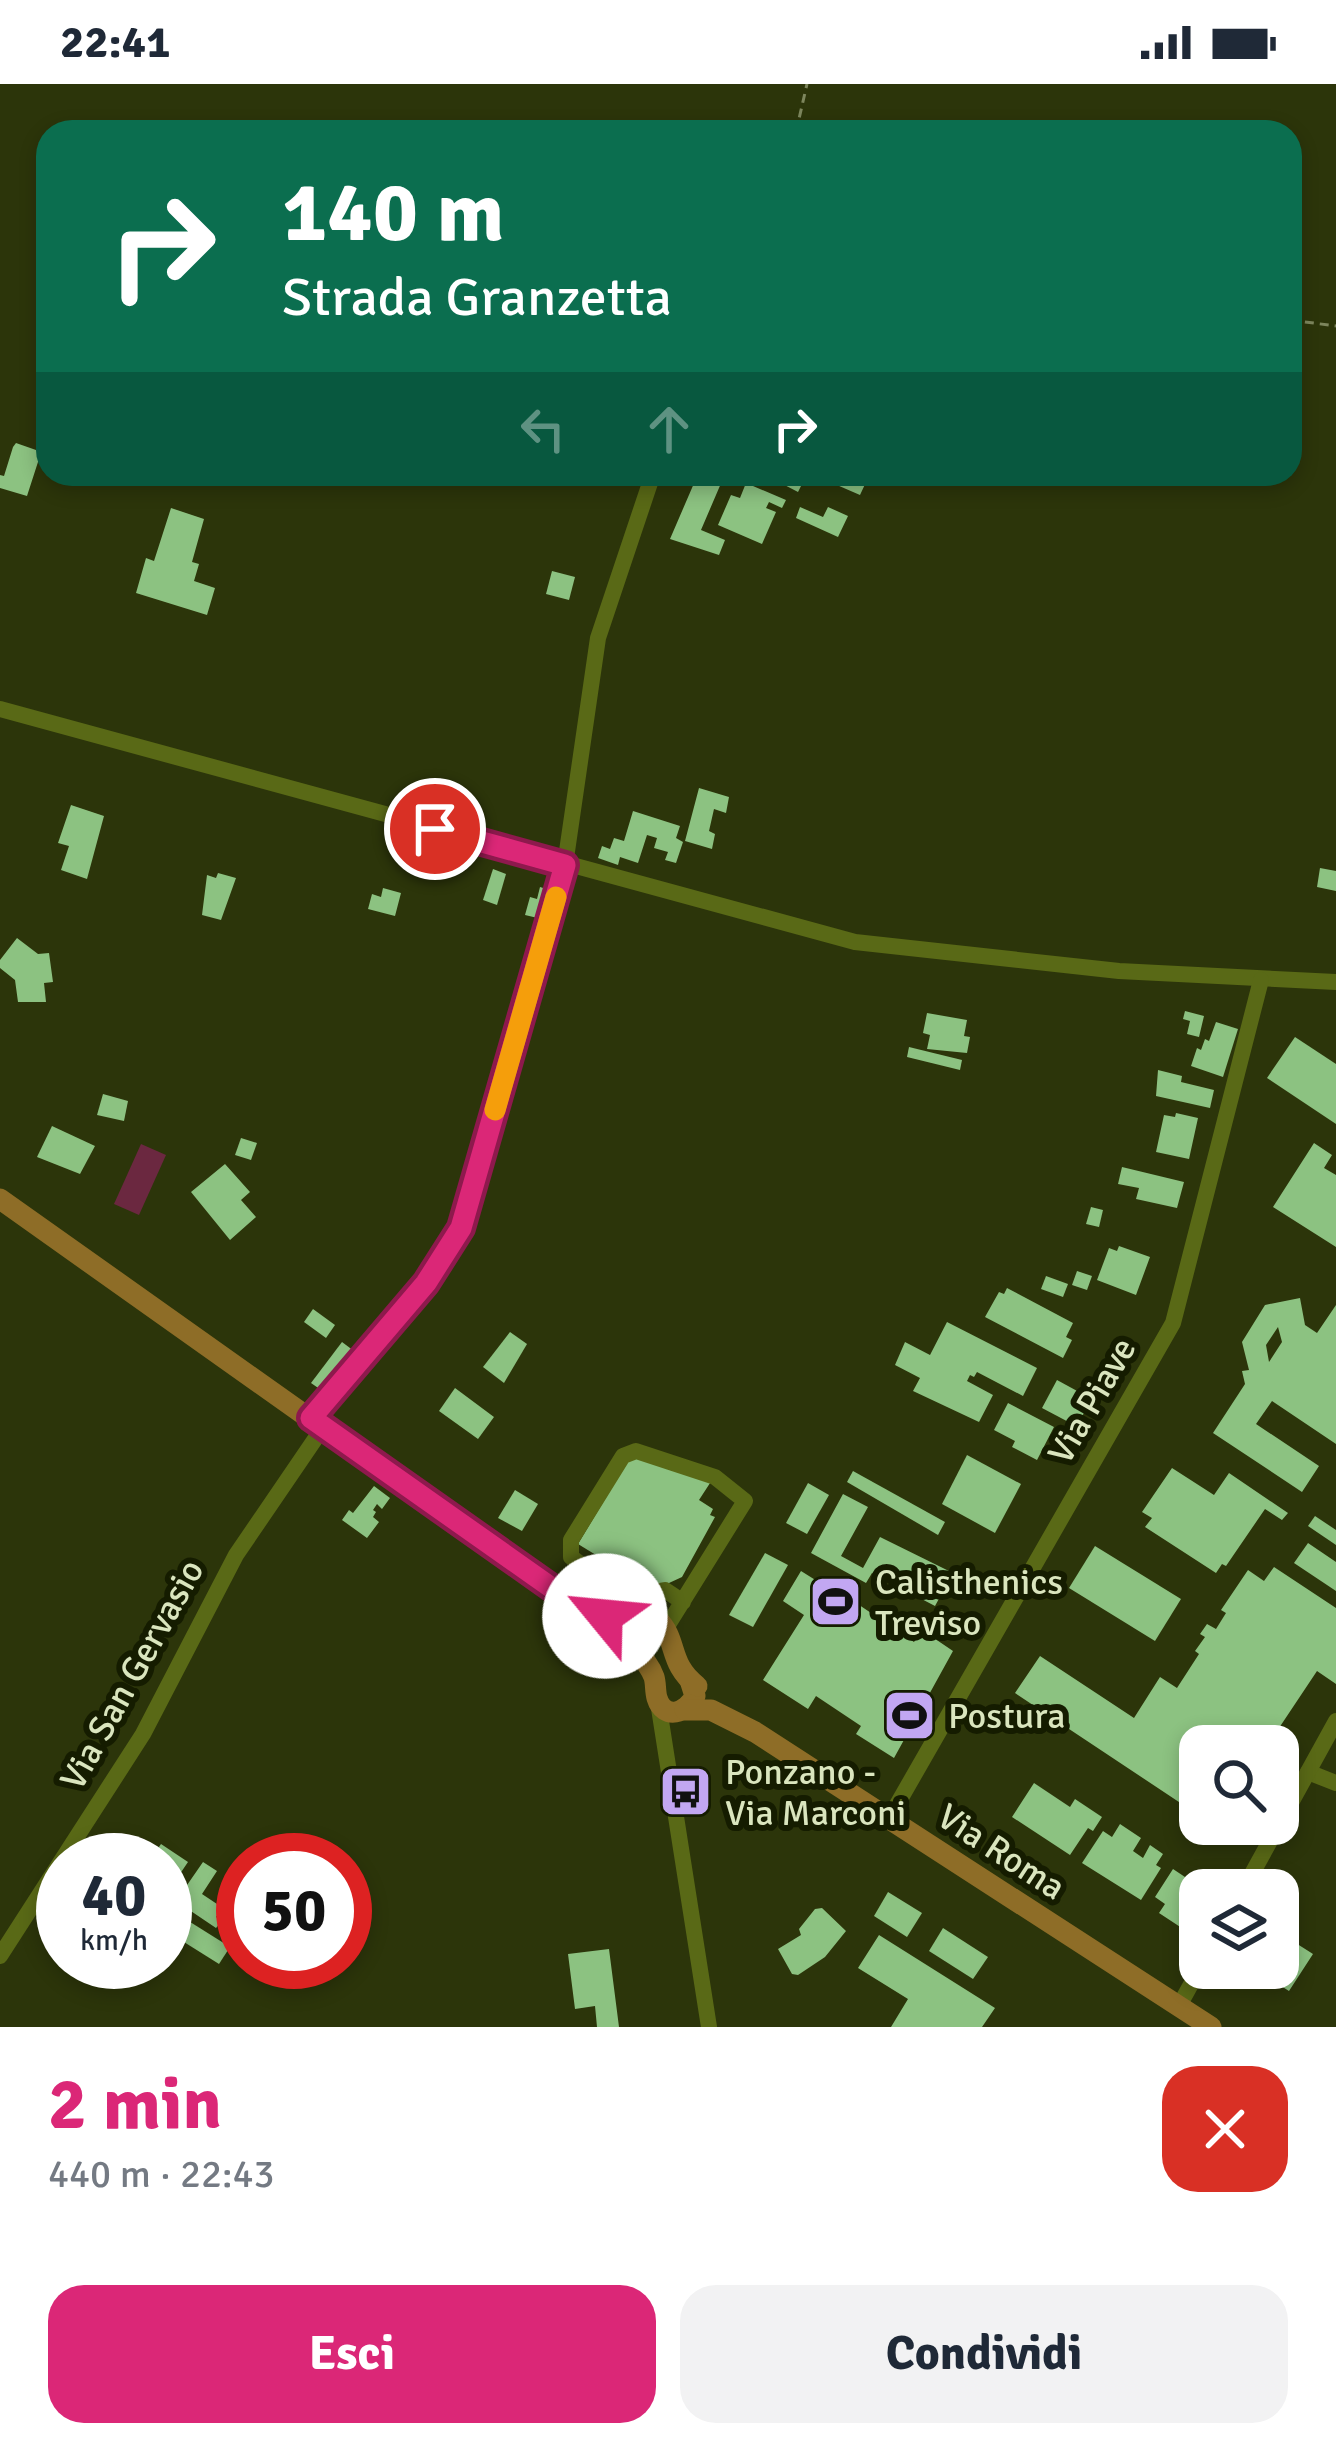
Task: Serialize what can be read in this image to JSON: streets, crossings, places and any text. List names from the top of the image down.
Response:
{
  "streets": {
    "main road": ["Via Roma"],
    "street": ["Via Piave", "Via San Gervasio"]
  },
  "crossings": [
    ["Via Piave", "Via Roma"]
  ],
  "places": {
    "sports": ["Calisthenics Treviso", "Postura"],
    "bus stop": ["Ponzano - Via Marconi"]
  },
  "page": {
    "status": "22:41",
    "turn": ["140 m", "Strada Granzetta"],
    "speed": "40 km/h",
    "limit": "50",
    "heading": ["2 min", "440 m · 22:43"],
    "buttons": ["Esci", "Condividi"]
  }
}
